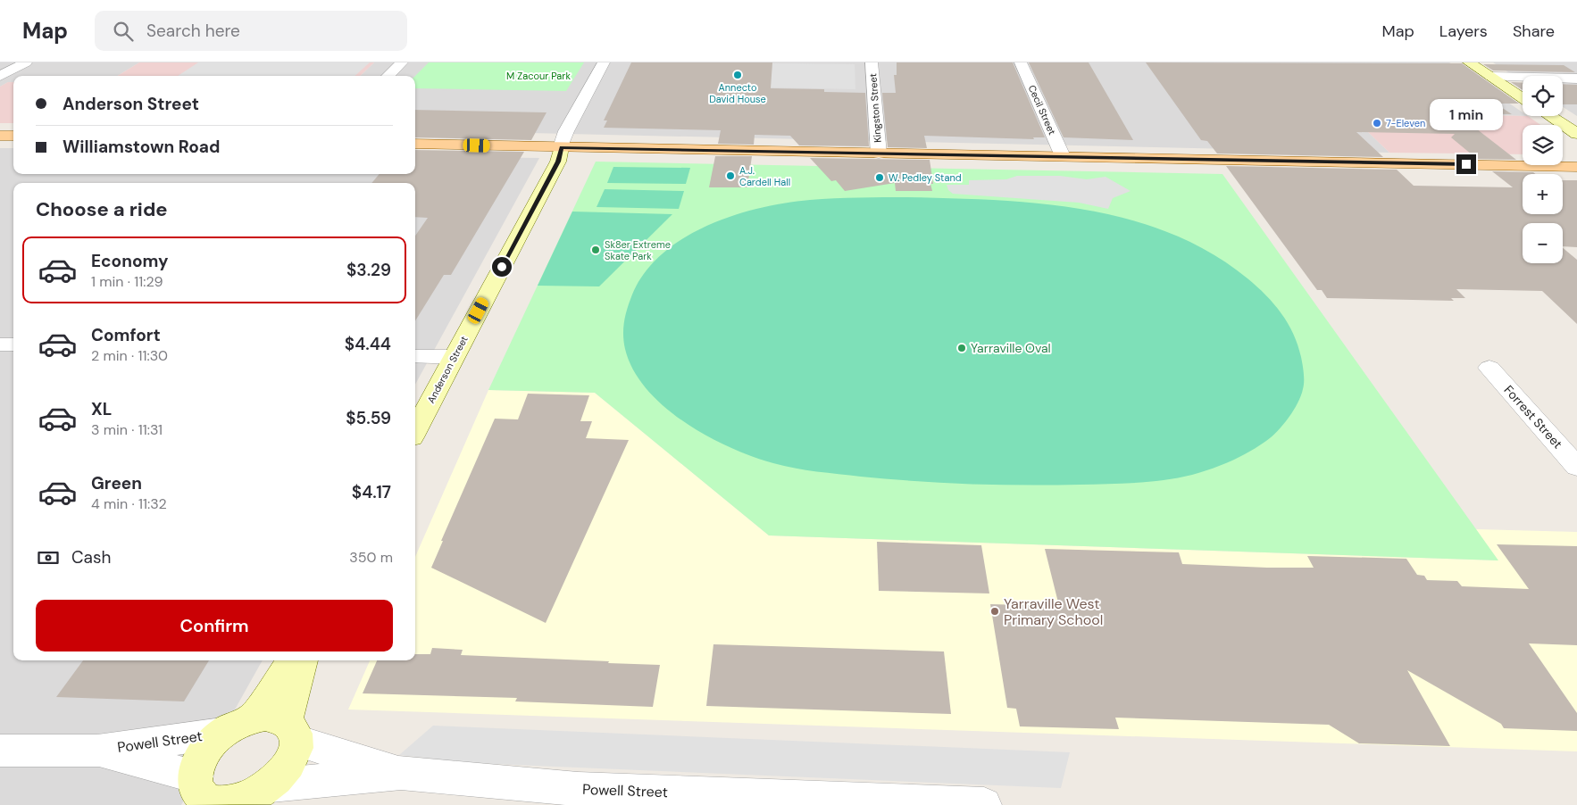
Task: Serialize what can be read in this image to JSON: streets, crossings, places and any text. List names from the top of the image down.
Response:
{
  "streets": {
    "street": [
      "Kingston Street",
      "Cecil Street",
      "Anderson Street",
      "Forrest Street",
      "Powell Street"
    ]
  },
  "parks": ["M Zacour Park"],
  "places": [
    "Annecto David House",
    "7-Eleven",
    "A.J. Cardell Hall",
    "W. Pedley Stand",
    "Sk8er Extreme Skate Park",
    "Yarraville Oval",
    "Yarraville West Primary School"
  ],
  "page": {
    "header": "Map",
    "search": "Search here",
    "nav": ["Map", "Layers", "Share"],
    "map_buttons": ["+", "−"],
    "banner": ["Anderson Street", "Williamstown Road"],
    "bubble": "1 min",
    "heading": "Choose a ride",
    "list": [
      {
        "name": "Economy",
        "note": "1 min · 11:29",
        "value": "$3.29"
      },
      {
        "name": "Comfort",
        "note": "2 min · 11:30",
        "value": "$4.44"
      },
      {
        "name": "XL",
        "note": "3 min · 11:31",
        "value": "$5.59"
      },
      {
        "name": "Green",
        "note": "4 min · 11:32",
        "value": "$4.17"
      }
    ],
    "pay": ["Cash", "350 m"],
    "buttons": "Confirm"
  }
}
